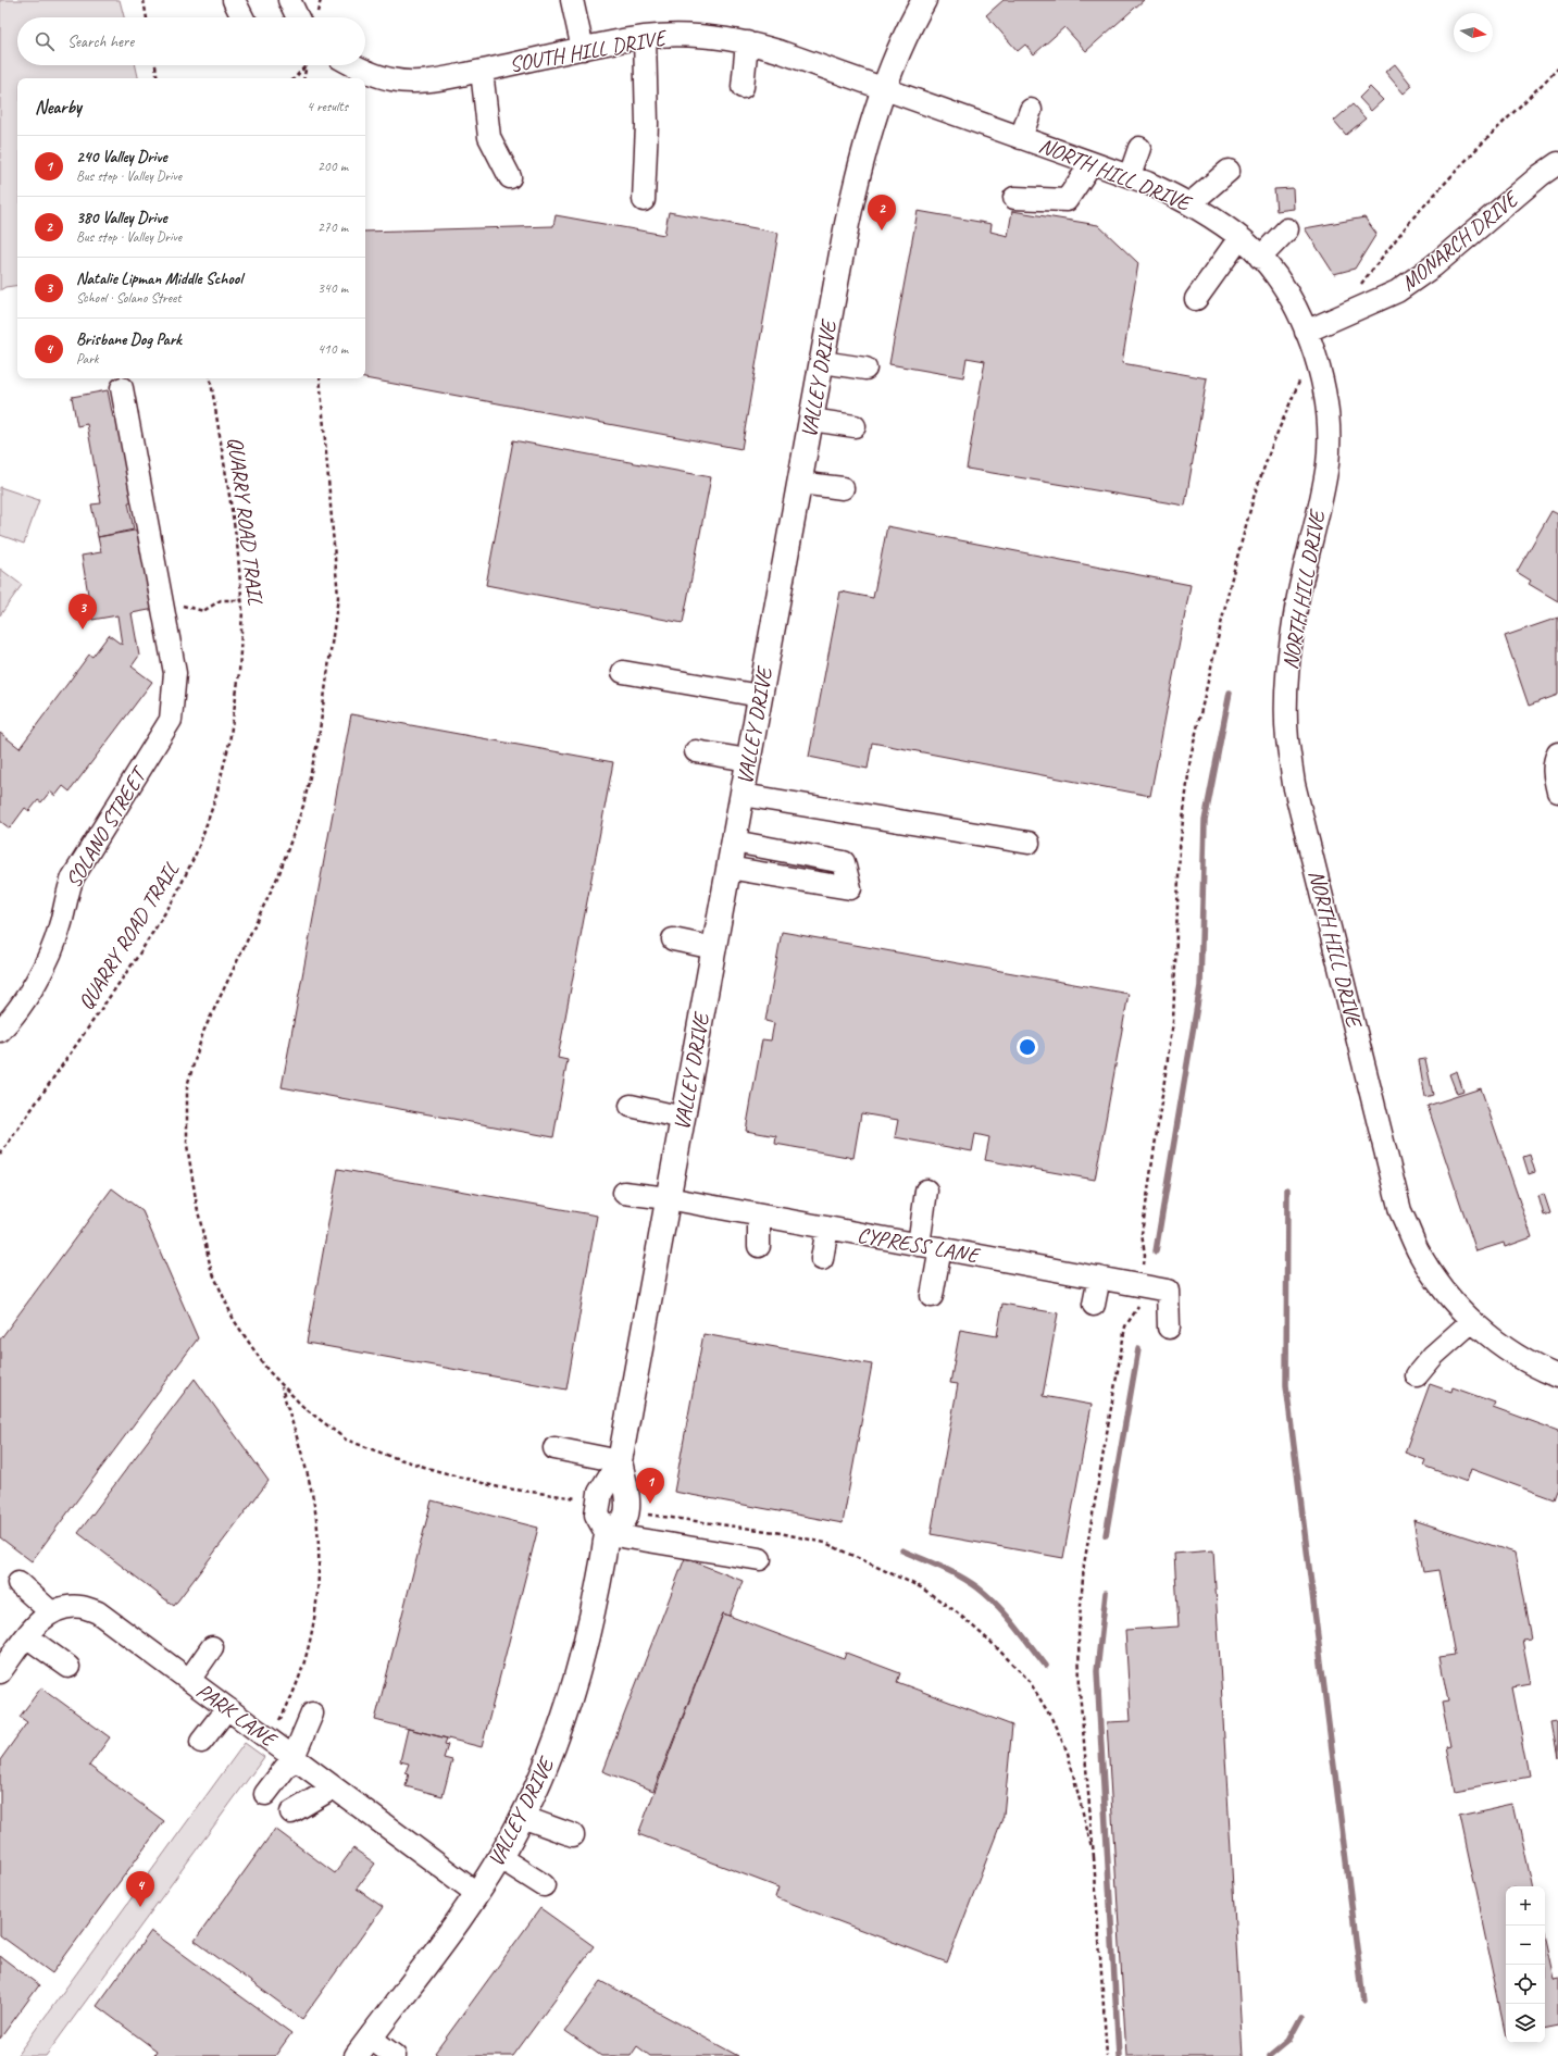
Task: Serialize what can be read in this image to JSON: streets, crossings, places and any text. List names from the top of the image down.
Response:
{
  "streets": {
    "main road": ["VALLEY DRIVE"],
    "street": [
      "SOUTH HILL DRIVE",
      "NORTH HILL DRIVE",
      "MONARCH DRIVE",
      "SOLANO STREET",
      "CYPRESS LANE",
      "PARK LANE"
    ],
    "path": ["QUARRY ROAD TRAIL"]
  },
  "crossings": [
    ["SOUTH HILL DRIVE", "NORTH HILL DRIVE"],
    ["SOUTH HILL DRIVE", "VALLEY DRIVE"],
    ["NORTH HILL DRIVE", "MONARCH DRIVE"],
    ["NORTH HILL DRIVE", "VALLEY DRIVE"],
    ["VALLEY DRIVE", "CYPRESS LANE"],
    ["VALLEY DRIVE", "PARK LANE"]
  ],
  "north": "right",
  "page": {
    "search": "Search here",
    "heading": ["Nearby", "4 results"],
    "list": [
      {
        "mark": "1",
        "name": "240 Valley Drive",
        "note": "Bus stop · Valley Drive",
        "value": "200 m"
      },
      {
        "mark": "2",
        "name": "380 Valley Drive",
        "note": "Bus stop · Valley Drive",
        "value": "270 m"
      },
      {
        "mark": "3",
        "name": "Natalie Lipman Middle School",
        "note": "School · Solano Street",
        "value": "340 m"
      },
      {
        "mark": "4",
        "name": "Brisbane Dog Park",
        "note": "Park",
        "value": "410 m"
      }
    ],
    "pins": [
      "2",
      "3",
      "1",
      "4"
    ],
    "map_buttons": ["+", "−"]
  }
}
